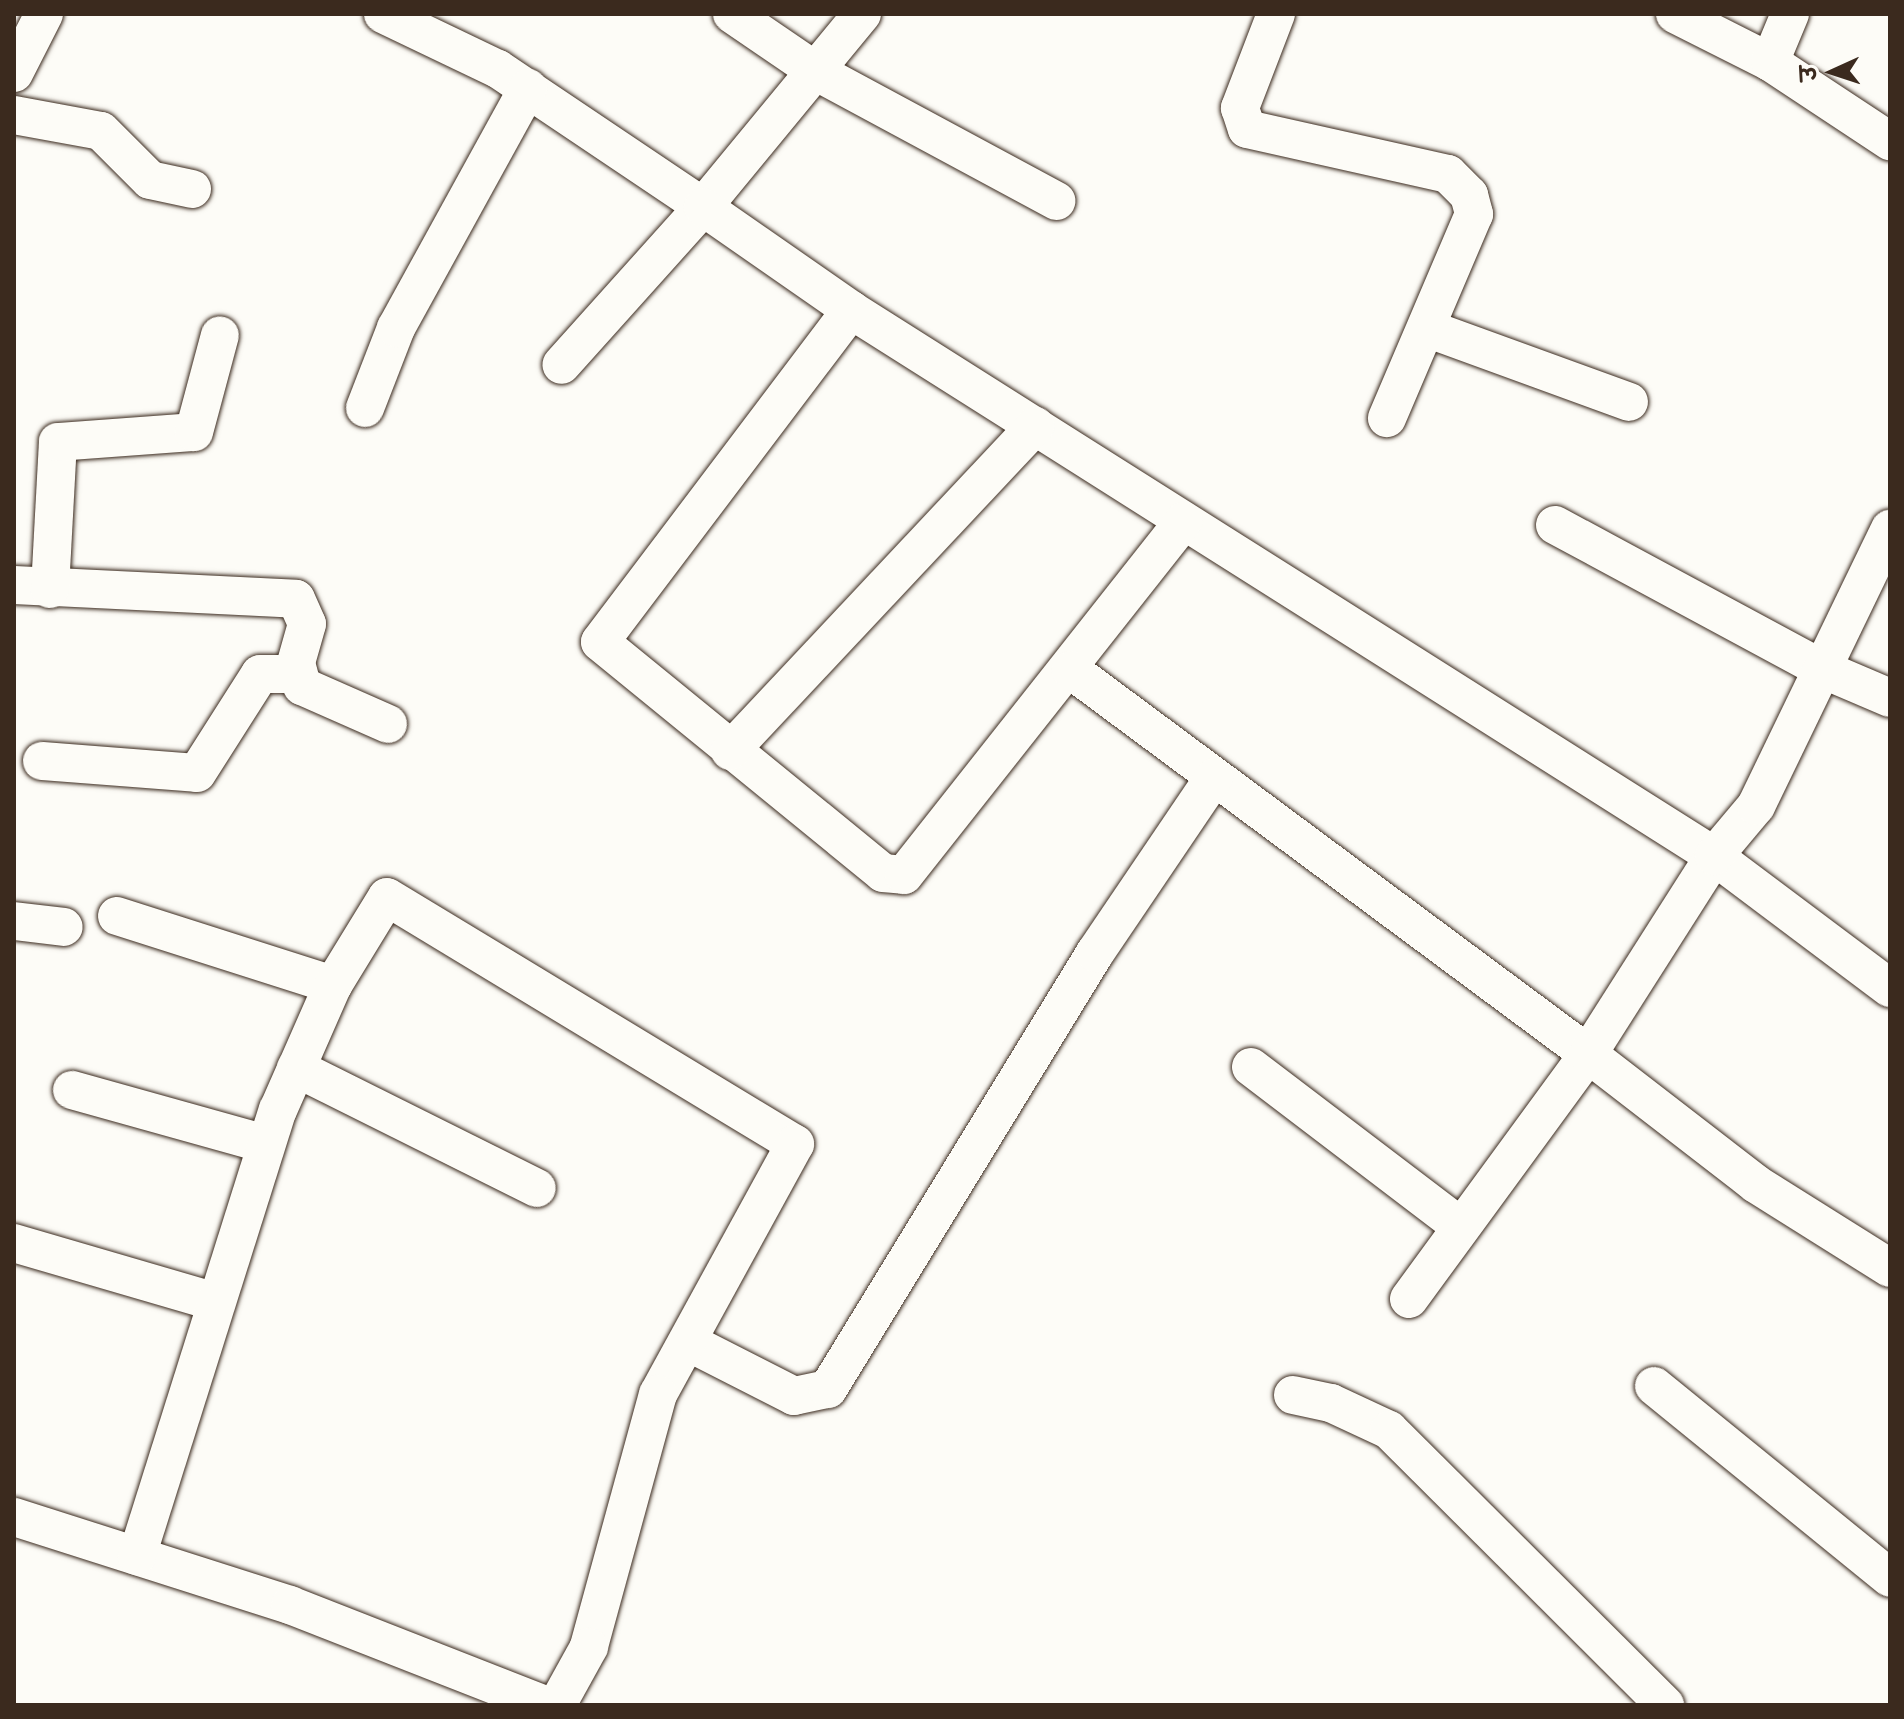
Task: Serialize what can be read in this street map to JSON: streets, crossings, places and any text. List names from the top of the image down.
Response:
{
  "north": "left"
}
